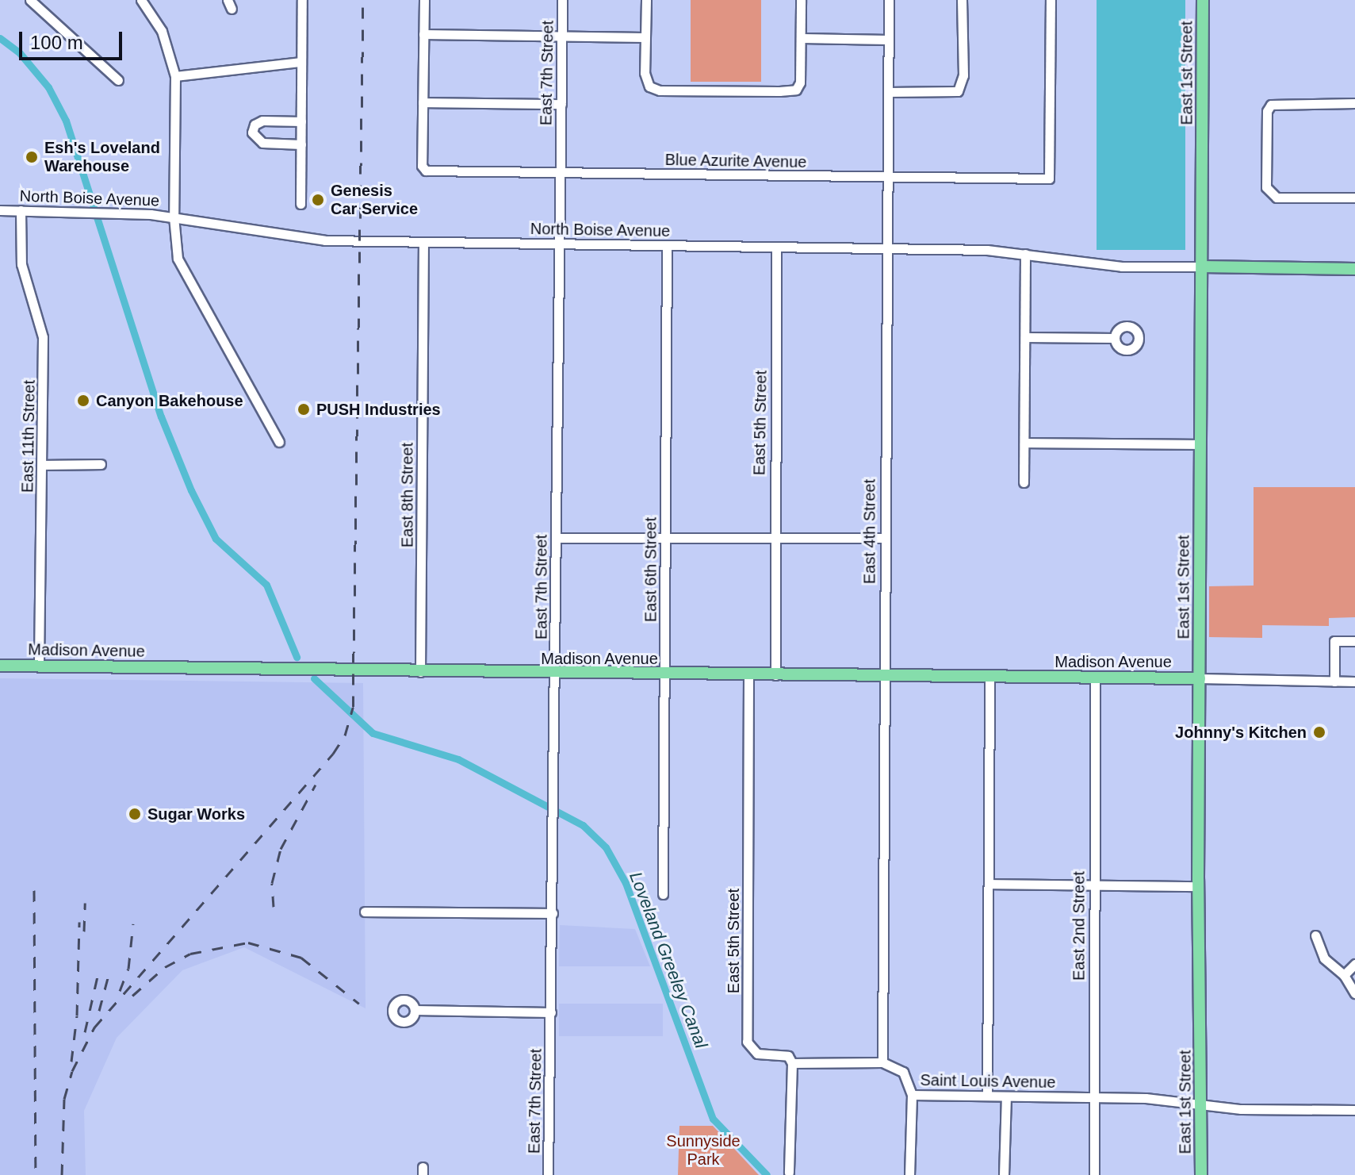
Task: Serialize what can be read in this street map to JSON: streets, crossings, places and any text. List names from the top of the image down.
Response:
{
  "streets": {
    "main road": ["East 1st Street", "Madison Avenue"],
    "street": [
      "East 7th Street",
      "Blue Azurite Avenue",
      "North Boise Avenue",
      "East 5th Street",
      "East 11th Street",
      "East 8th Street",
      "East 4th Street",
      "East 6th Street",
      "East 2nd Street",
      "Saint Louis Avenue"
    ]
  },
  "crossings": [
    ["East 7th Street", "Blue Azurite Avenue"],
    ["East 7th Street", "North Boise Avenue"],
    ["East 7th Street", "Madison Avenue"],
    ["East 1st Street", "North Boise Avenue"],
    ["East 1st Street", "Madison Avenue"],
    ["East 1st Street", "Saint Louis Avenue"],
    ["Blue Azurite Avenue", "East 4th Street"],
    ["North Boise Avenue", "East 5th Street"],
    ["North Boise Avenue", "East 11th Street"],
    ["North Boise Avenue", "East 8th Street"],
    ["North Boise Avenue", "East 4th Street"],
    ["North Boise Avenue", "East 6th Street"],
    ["East 5th Street", "Madison Avenue"],
    ["East 11th Street", "Madison Avenue"],
    ["East 8th Street", "Madison Avenue"],
    ["East 4th Street", "Madison Avenue"],
    ["East 4th Street", "Saint Louis Avenue"],
    ["East 6th Street", "Madison Avenue"],
    ["Madison Avenue", "East 2nd Street"],
    ["East 2nd Street", "Saint Louis Avenue"]
  ],
  "water": ["Loveland Greeley Canal"],
  "parks": ["Sunnyside Park"],
  "places": [
    "Esh's Loveland Warehouse",
    "Genesis Car Service",
    "Canyon Bakehouse",
    "PUSH Industries",
    "Johnny's Kitchen",
    "Sugar Works"
  ],
  "scale_bar": "100 m"
}
